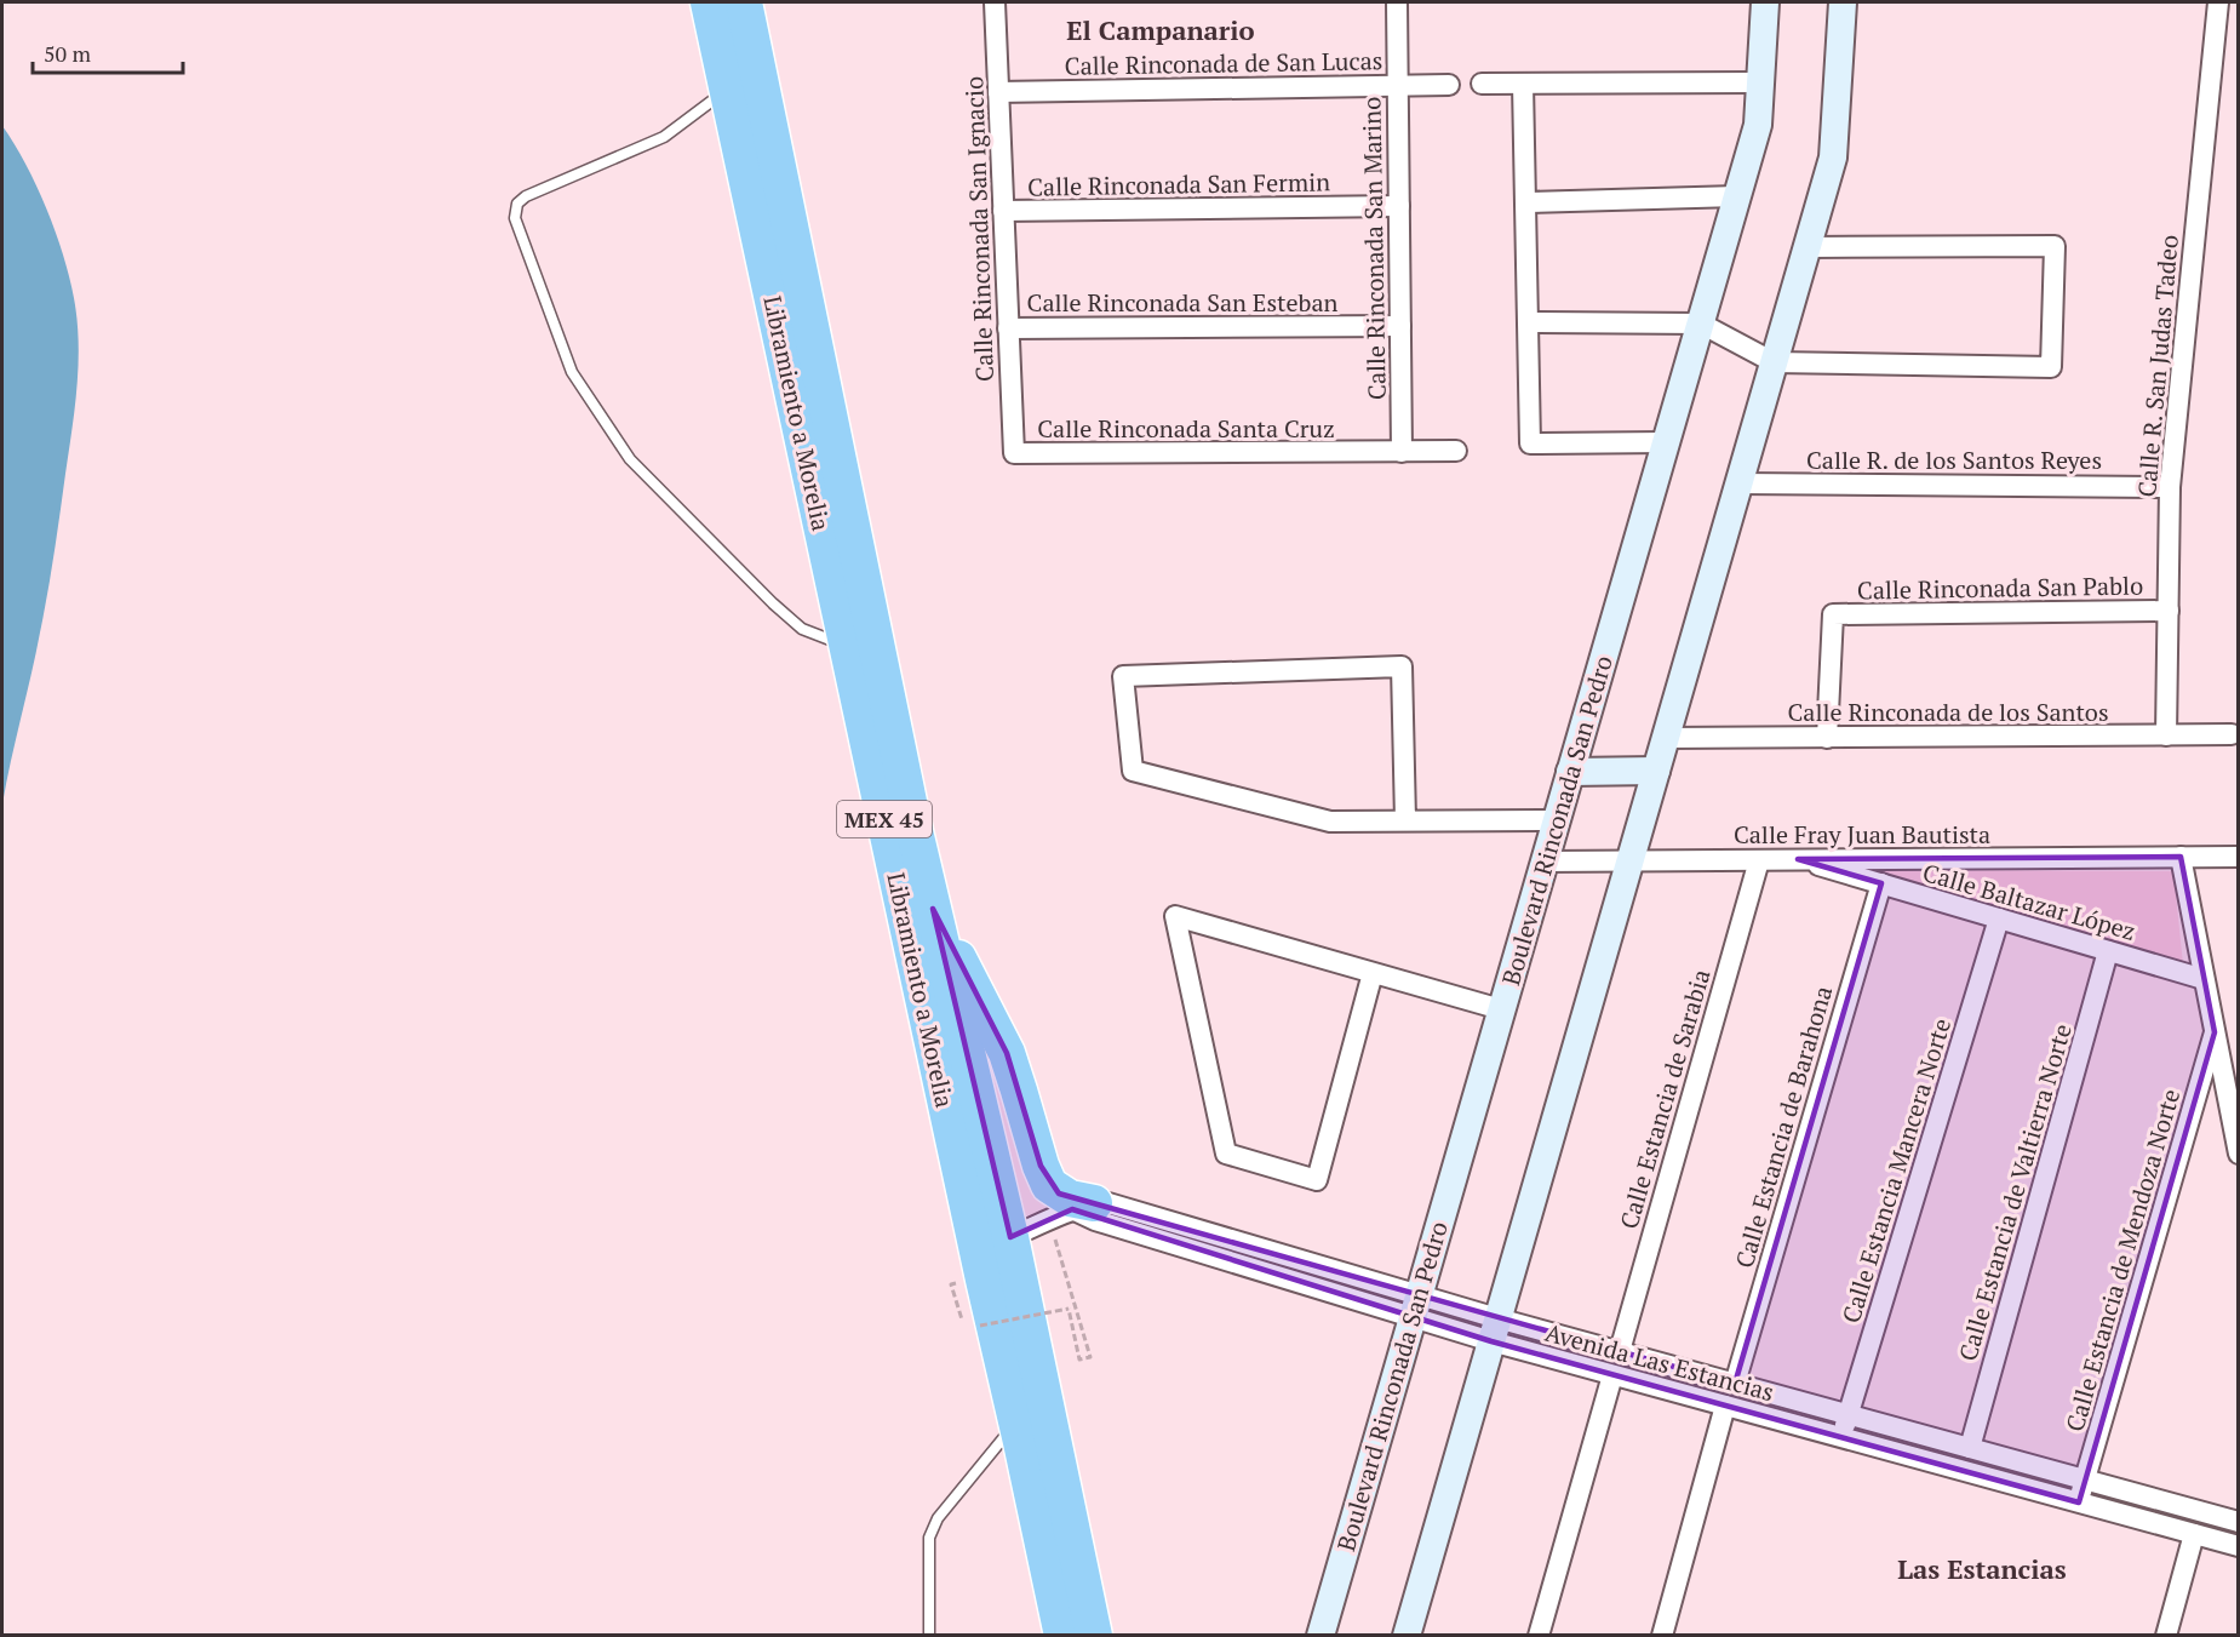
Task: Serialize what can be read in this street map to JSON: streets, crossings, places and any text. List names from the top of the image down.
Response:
{
  "streets": {
    "highway": ["Libramiento a Morelia", "MEX 45"],
    "street": [
      "Calle Rinconada de San Lucas",
      "Calle Rinconada San Fermin",
      "Calle Rinconada San Ignacio",
      "Calle Rinconada San Marino",
      "Calle Rinconada San Esteban",
      "Calle R. San Judas Tadeo",
      "Calle Rinconada Santa Cruz",
      "Calle R. de los Santos Reyes",
      "Calle Rinconada San Pablo",
      "Calle Rinconada de los Santos",
      "Boulevard Rinconada San Pedro",
      "Calle Fray Juan Bautista",
      "Calle Baltazar López",
      "Calle Estancia de Sarabia",
      "Calle Estancia de Barahona",
      "Calle Estancia Mancera Norte",
      "Calle Estancia de Valtierra Norte",
      "Calle Estancia de Mendoza Norte",
      "Avenida Las Estancias"
    ]
  },
  "crossings": [
    ["Calle Rinconada de San Lucas", "Calle Rinconada San Ignacio"],
    ["Calle Rinconada de San Lucas", "Calle Rinconada San Marino"],
    ["Calle Rinconada San Fermin", "Calle Rinconada San Ignacio"],
    ["Calle Rinconada San Fermin", "Calle Rinconada San Marino"],
    ["Calle Rinconada San Ignacio", "Calle Rinconada San Esteban"],
    ["Calle Rinconada San Ignacio", "Calle Rinconada Santa Cruz"],
    ["Calle Rinconada San Marino", "Calle Rinconada San Esteban"],
    ["Calle Rinconada San Marino", "Calle Rinconada Santa Cruz"],
    ["Calle R. San Judas Tadeo", "Calle R. de los Santos Reyes"],
    ["Calle R. San Judas Tadeo", "Calle Rinconada San Pablo"],
    ["Calle R. San Judas Tadeo", "Calle Rinconada de los Santos"],
    ["Calle Rinconada San Pablo", "Calle Rinconada de los Santos"],
    ["Boulevard Rinconada San Pedro", "Calle Fray Juan Bautista"],
    ["Boulevard Rinconada San Pedro", "Avenida Las Estancias"],
    ["Calle Fray Juan Bautista", "Calle Baltazar López"],
    ["Calle Fray Juan Bautista", "Calle Estancia de Sarabia"],
    ["Calle Baltazar López", "Calle Estancia de Barahona"],
    ["Calle Baltazar López", "Calle Estancia Mancera Norte"],
    ["Calle Baltazar López", "Calle Estancia de Valtierra Norte"],
    ["Calle Estancia de Sarabia", "Avenida Las Estancias"],
    ["Calle Estancia de Barahona", "Avenida Las Estancias"],
    ["Calle Estancia Mancera Norte", "Avenida Las Estancias"],
    ["Calle Estancia de Valtierra Norte", "Avenida Las Estancias"],
    ["Calle Estancia de Mendoza Norte", "Avenida Las Estancias"]
  ],
  "districts": ["El Campanario", "Las Estancias"],
  "scale_bar": "50 m"
}
